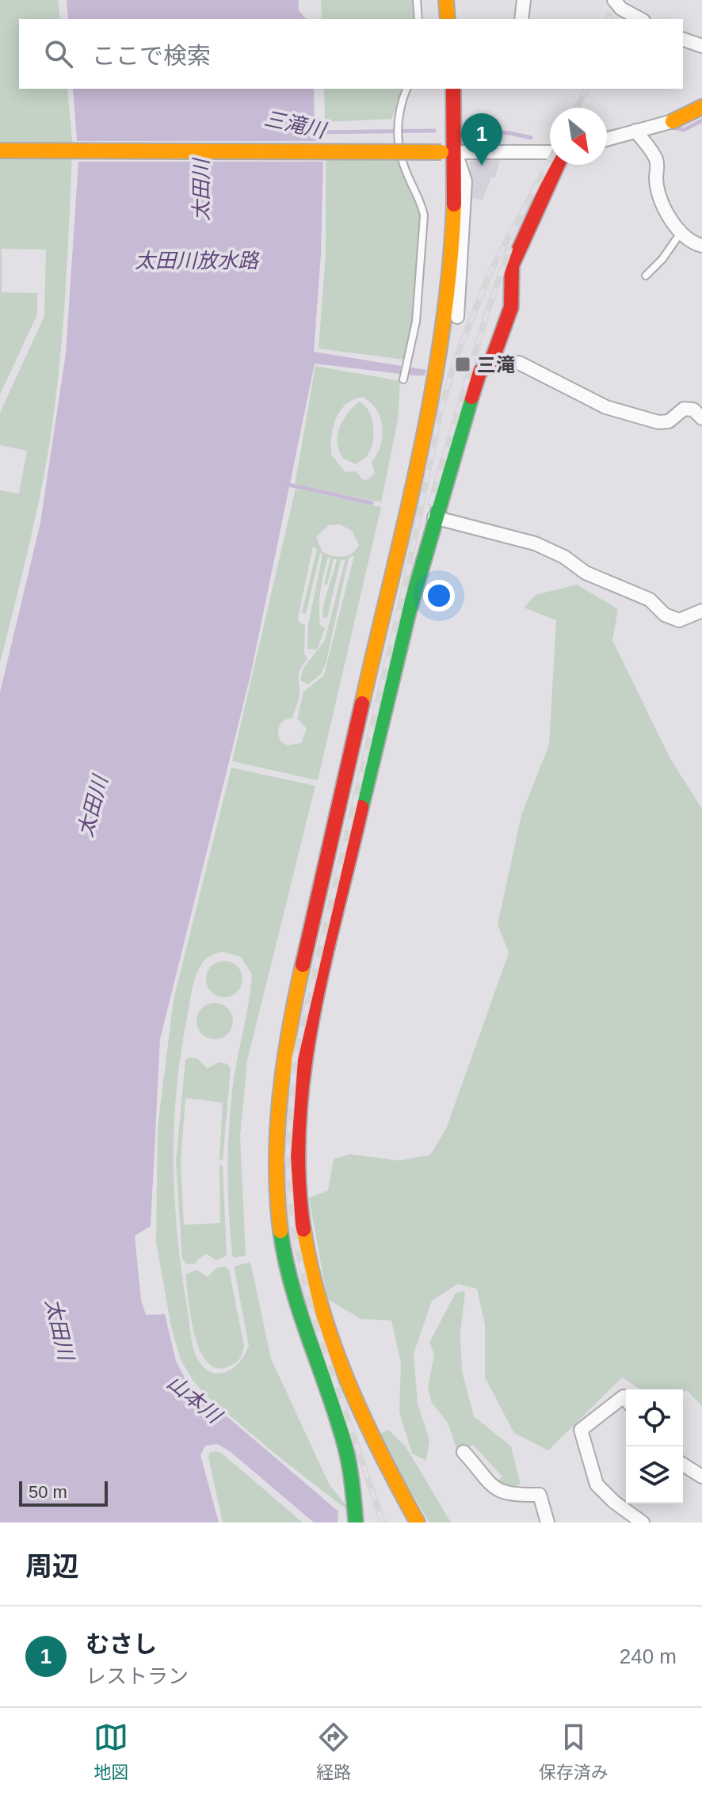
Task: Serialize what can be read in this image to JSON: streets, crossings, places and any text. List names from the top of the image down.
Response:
{
  "water": [
    "三滝川",
    "太田川",
    "太田川放水路",
    "山本川"
  ],
  "places": {
    "transit": ["三滝"]
  },
  "scale_bar": "50 m",
  "north": "bottom right",
  "page": {
    "search": "ここで検索",
    "pins": "1",
    "scale": "50 m",
    "heading": "周辺",
    "list": [
      {
        "mark": "1",
        "name": "むさし",
        "note": "レストラン",
        "value": "240 m"
      }
    ],
    "nav": ["地図", "経路", "保存済み"]
  }
}
